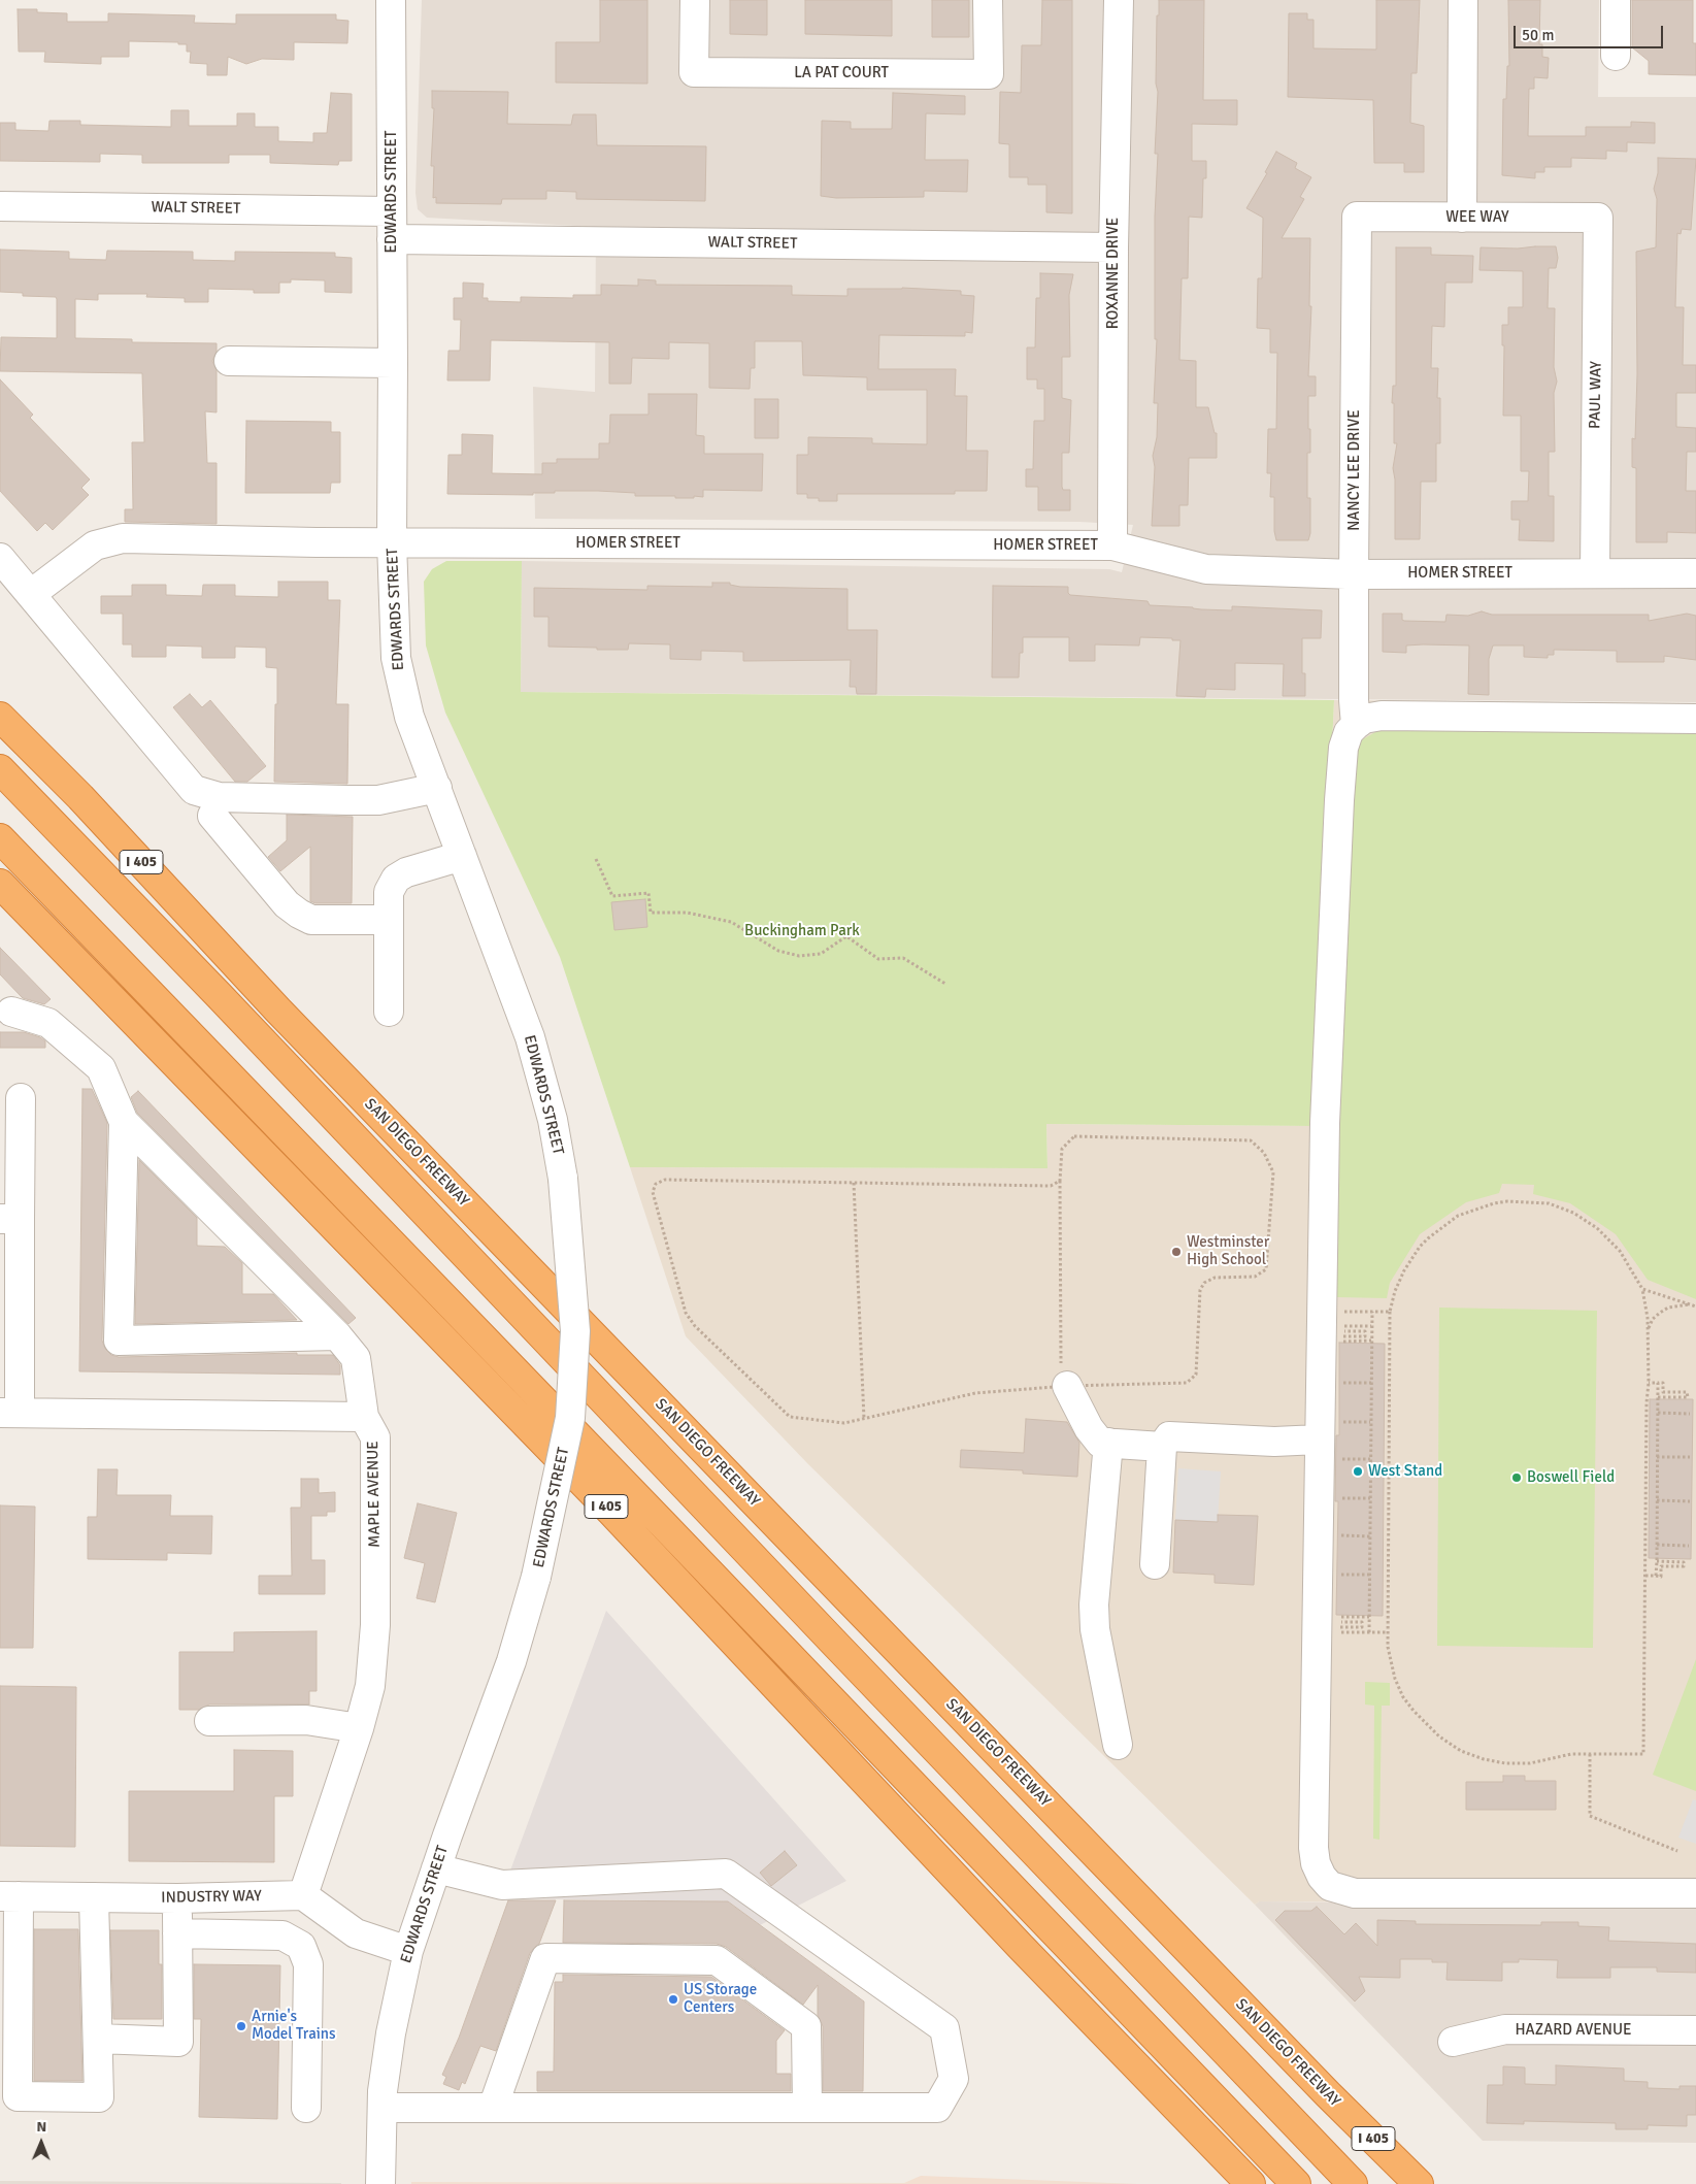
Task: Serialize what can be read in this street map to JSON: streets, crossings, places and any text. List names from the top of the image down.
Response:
{
  "streets": {
    "highway": ["I 405", "SAN DIEGO FREEWAY"],
    "street": [
      "LA PAT COURT",
      "EDWARDS STREET",
      "WALT STREET",
      "WEE WAY",
      "ROXANNE DRIVE",
      "PAUL WAY",
      "NANCY LEE DRIVE",
      "HOMER STREET",
      "MAPLE AVENUE",
      "INDUSTRY WAY",
      "HAZARD AVENUE"
    ]
  },
  "crossings": [
    ["EDWARDS STREET", "WALT STREET"],
    ["EDWARDS STREET", "HOMER STREET"],
    ["WALT STREET", "ROXANNE DRIVE"],
    ["WEE WAY", "PAUL WAY"],
    ["WEE WAY", "NANCY LEE DRIVE"],
    ["ROXANNE DRIVE", "HOMER STREET"],
    ["PAUL WAY", "HOMER STREET"],
    ["NANCY LEE DRIVE", "HOMER STREET"],
    ["MAPLE AVENUE", "INDUSTRY WAY"]
  ],
  "parks": ["Buckingham Park"],
  "places": [
    "Westminster High School",
    "West Stand",
    "Boswell Field",
    "US Storage Centers",
    "Arnie's Model Trains"
  ],
  "scale_bar": "50 m",
  "north": "top"
}
